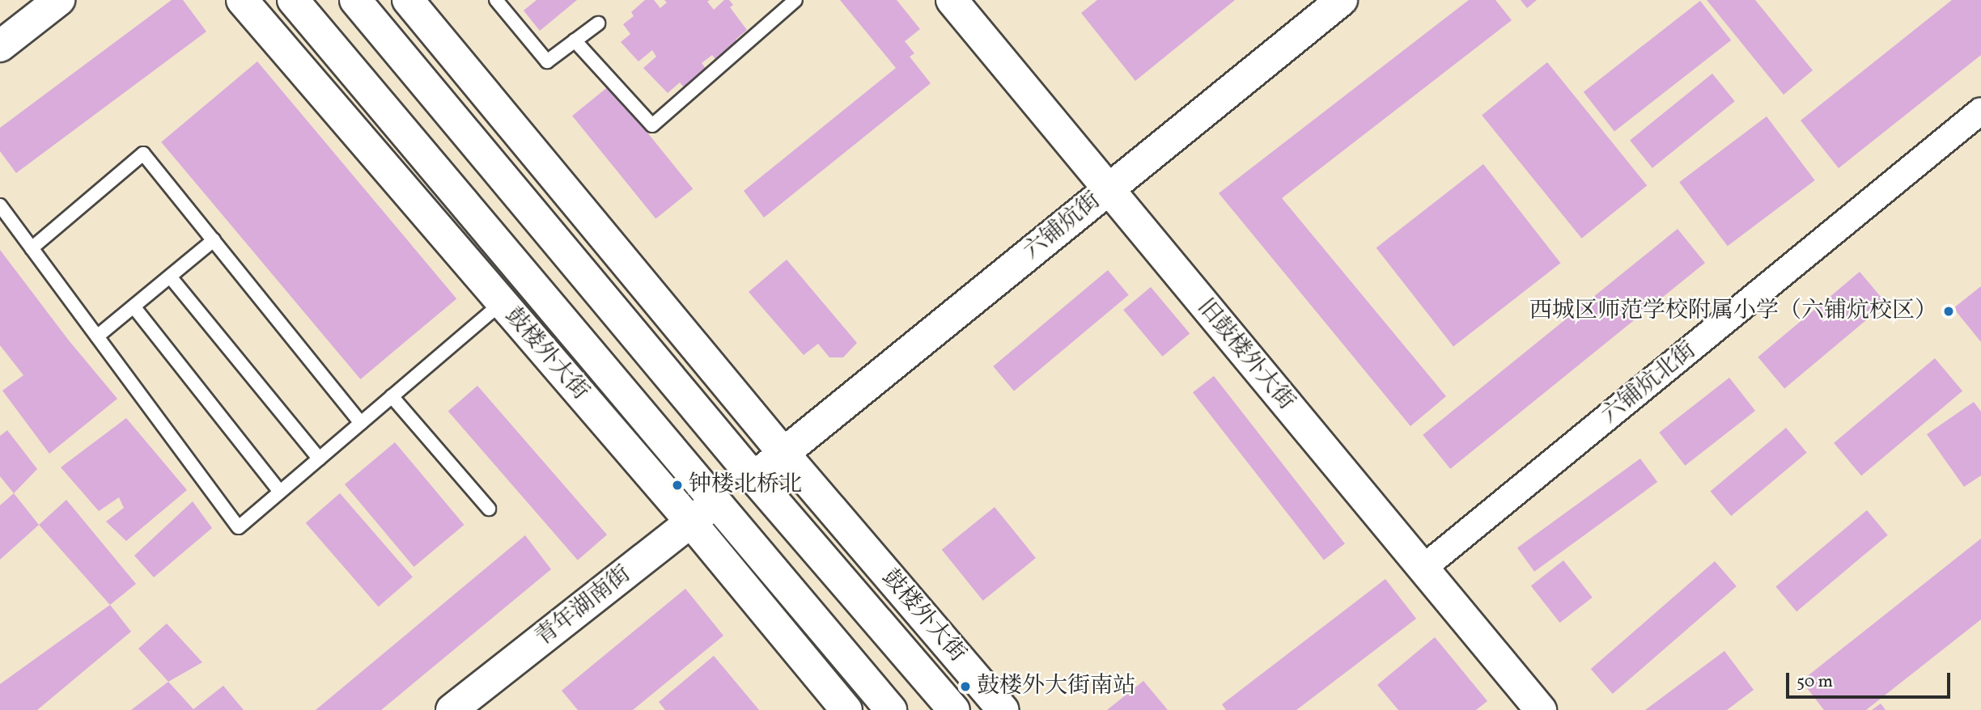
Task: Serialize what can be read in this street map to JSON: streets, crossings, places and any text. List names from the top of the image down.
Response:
{
  "streets": {
    "street": [
      "六铺炕街",
      "鼓楼外大街",
      "旧鼓楼外大街",
      "六铺炕北街",
      "青年湖南街"
    ]
  },
  "crossings": [
    ["六铺炕街", "鼓楼外大街"],
    ["六铺炕街", "旧鼓楼外大街"],
    ["鼓楼外大街", "青年湖南街"],
    ["旧鼓楼外大街", "六铺炕北街"]
  ],
  "places": ["西城区师范学校附属小学（六铺炕校区）", "钟楼北桥北", "鼓楼外大街南站"],
  "scale_bar": "50 m"
}
